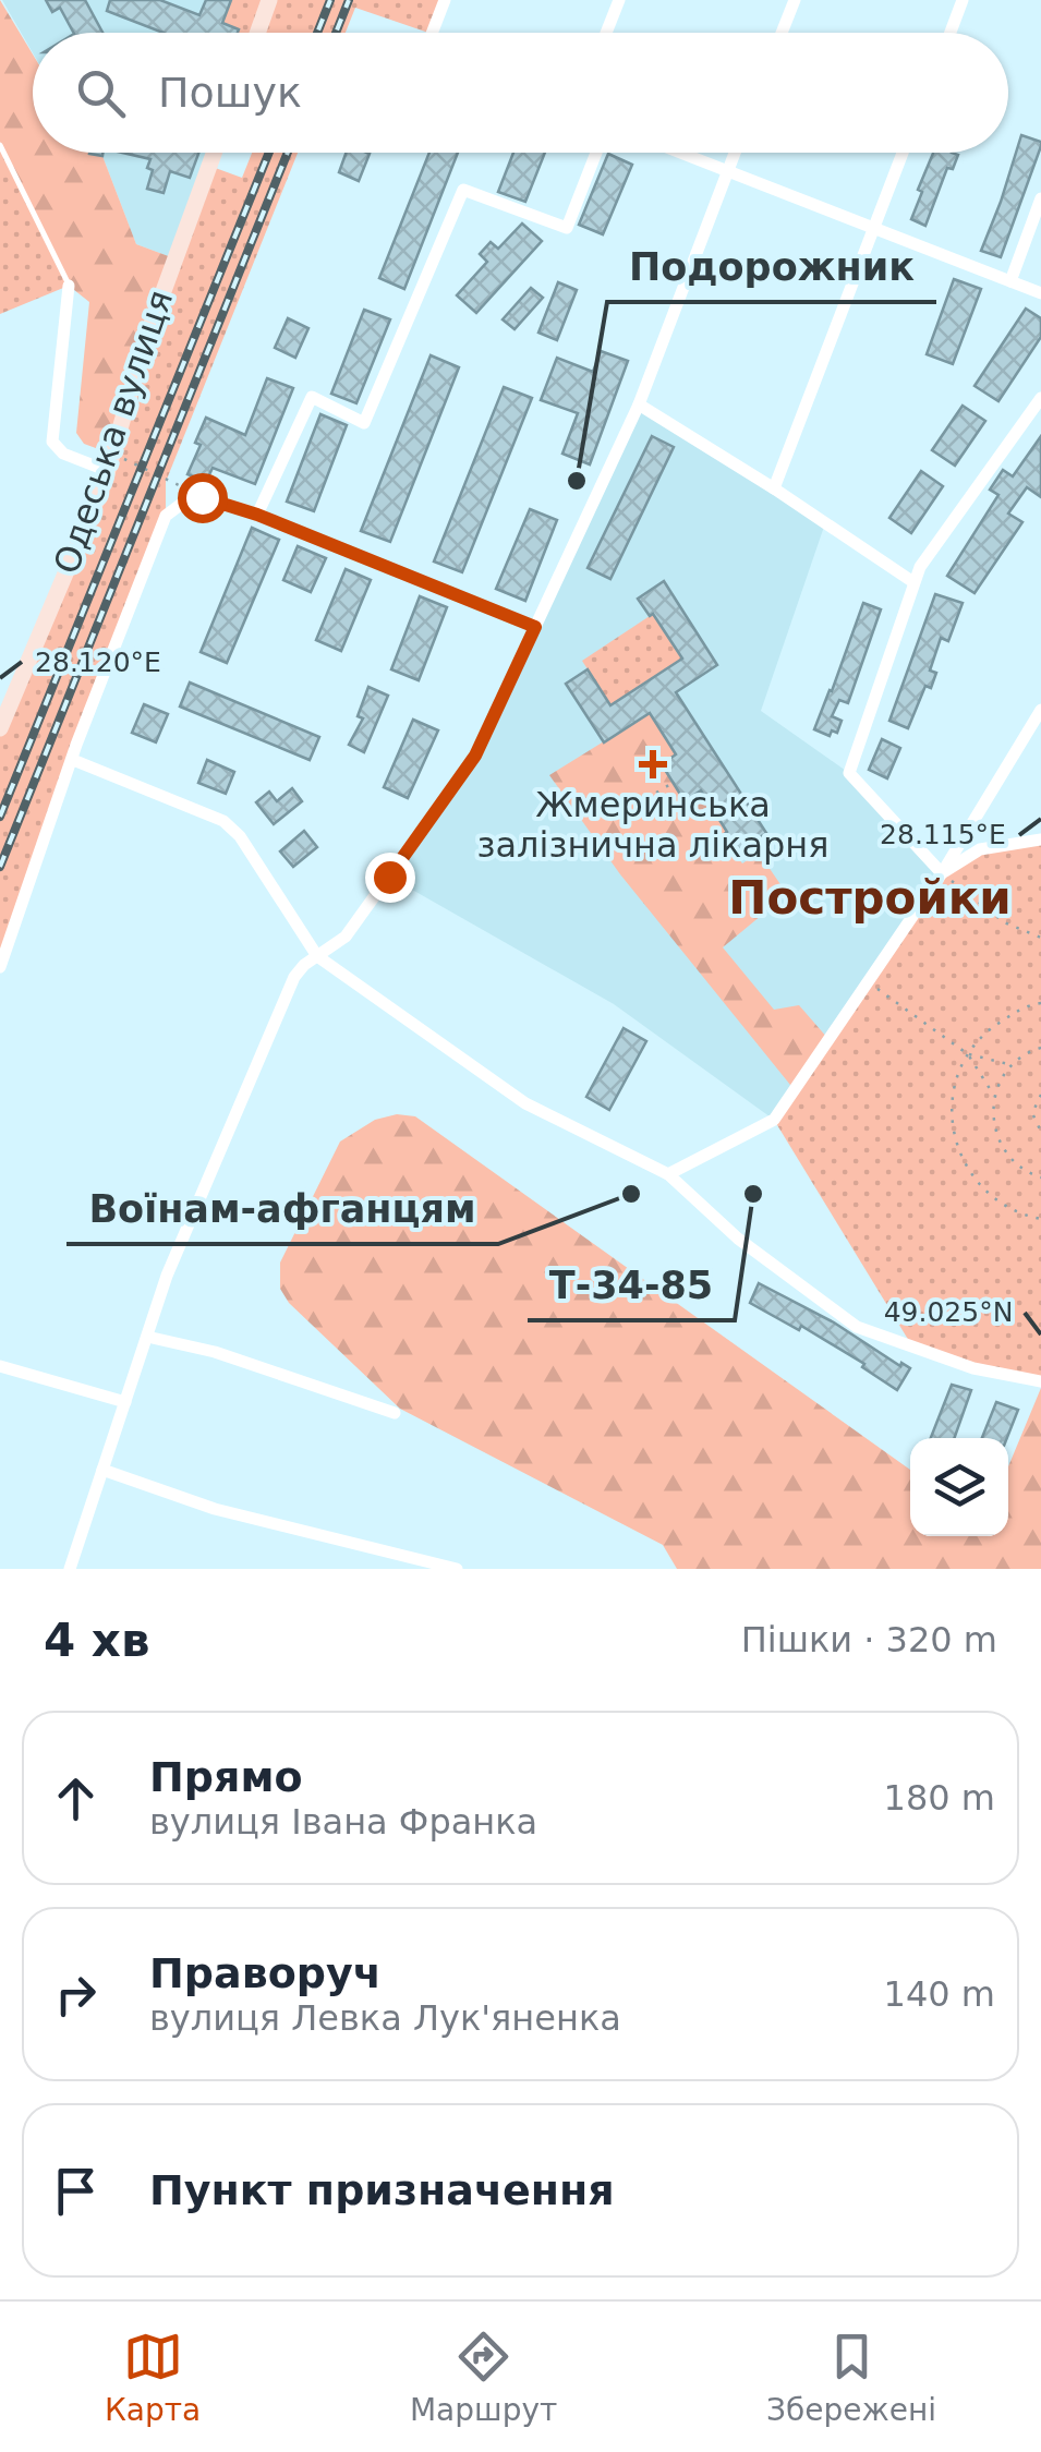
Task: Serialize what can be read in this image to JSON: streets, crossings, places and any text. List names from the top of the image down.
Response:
{
  "streets": {
    "main road": ["Одеська вулиця"]
  },
  "districts": ["Постройки"],
  "places": {
    "other": ["Подорожник", "Воїнам-афганцям", "Т-34-85"],
    "health": ["Жмеринська залізнична лікарня"]
  },
  "page": {
    "search": "Пошук",
    "heading": ["4 хв", "Пішки · 320 m"],
    "list": [
      ["Прямо", "вулиця Івана Франка", "180 m"],
      ["Праворуч", "вулиця Левка Лук'яненка", "140 m"],
      "Пункт призначення"
    ],
    "nav": ["Карта", "Маршрут", "Збережені"]
  },
  "coordinates": ["28.120°E", "28.115°E", "49.025°N"]
}
